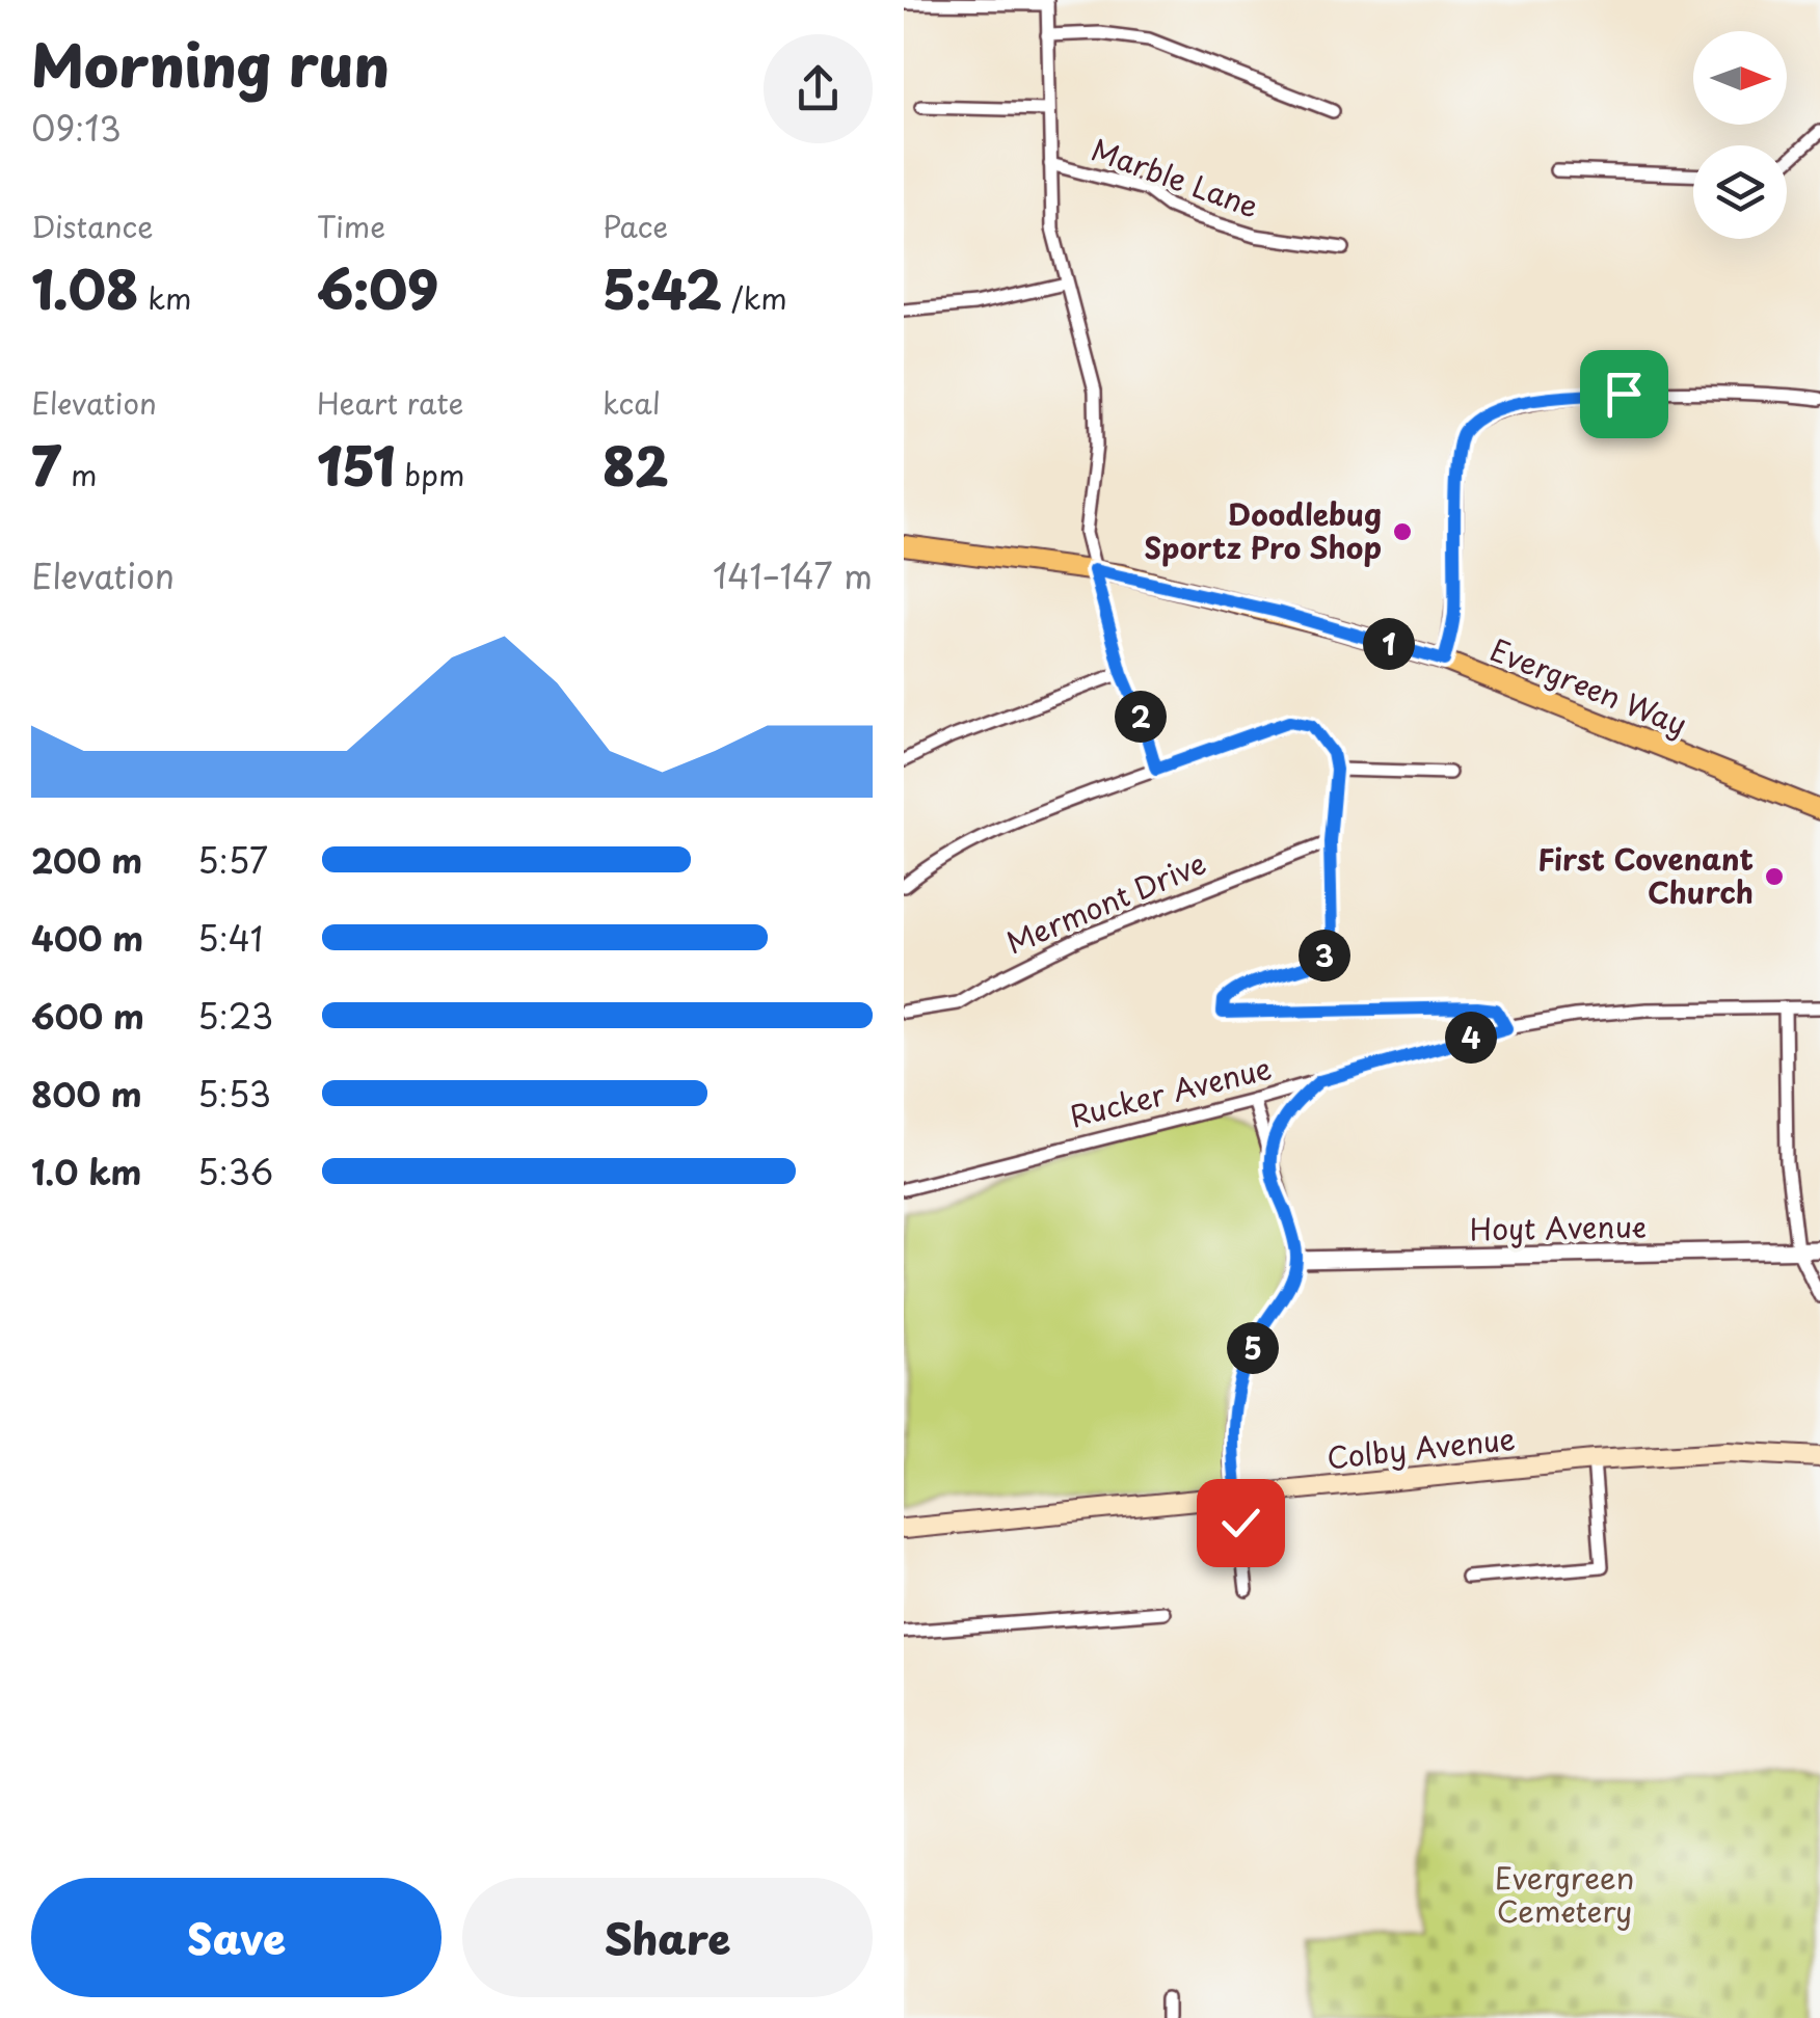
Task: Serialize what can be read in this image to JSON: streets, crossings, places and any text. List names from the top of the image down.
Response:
{
  "streets": {
    "main road": ["Evergreen Way", "Colby Avenue"],
    "street": [
      "Marble Lane",
      "Mermont Drive",
      "Rucker Avenue",
      "Hoyt Avenue"
    ]
  },
  "parks": ["Evergreen Cemetery"],
  "places": ["Doodlebug Sportz Pro Shop", "First Covenant Church"],
  "north": "right",
  "page": {
    "heading": ["Morning run", "09:13"],
    "stats": [
      ["Distance", "1.08 km"],
      ["Time", "6:09"],
      ["Pace", "5:42 /km"],
      ["Elevation", "7 m"],
      ["Heart rate", "151 bpm"],
      ["kcal", "82"]
    ],
    "chart": ["Elevation", "141–147 m"],
    "pins": [
      "1",
      "2",
      "3",
      "4",
      "5"
    ],
    "list": [
      {
        "name": "200 m",
        "note": "5:57"
      },
      {
        "name": "400 m",
        "note": "5:41"
      },
      {
        "name": "600 m",
        "note": "5:23"
      },
      {
        "name": "800 m",
        "note": "5:53"
      },
      {
        "name": "1.0 km",
        "note": "5:36"
      }
    ],
    "buttons": ["Save", "Share"]
  }
}
